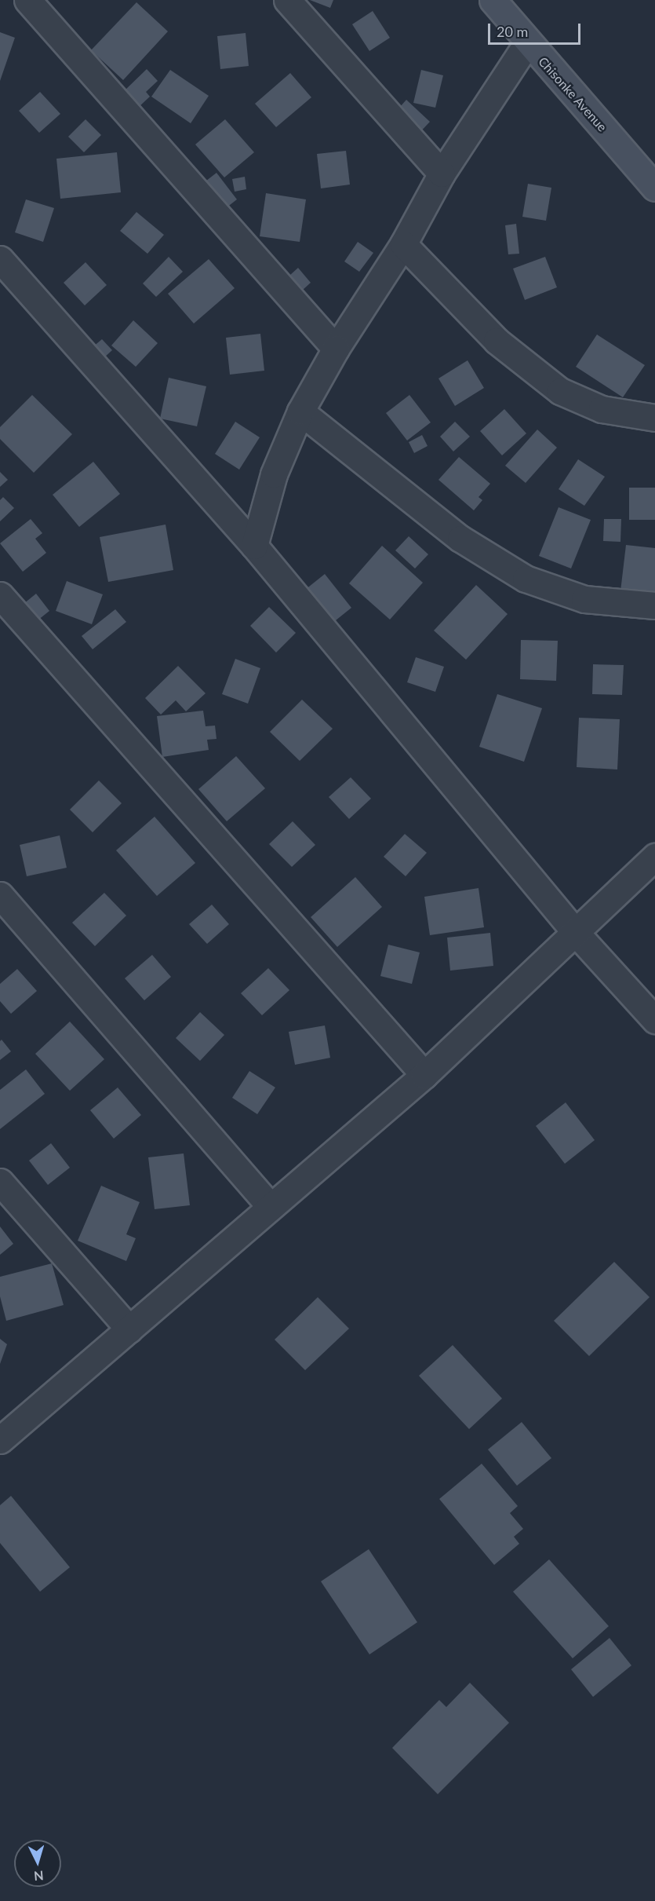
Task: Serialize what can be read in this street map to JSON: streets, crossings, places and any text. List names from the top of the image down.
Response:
{
  "streets": {
    "street": ["Chisonke Avenue"]
  },
  "scale_bar": "20 m",
  "north": "bottom"
}
